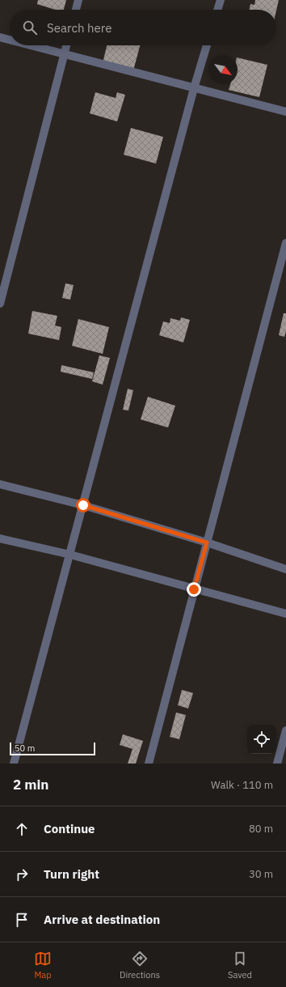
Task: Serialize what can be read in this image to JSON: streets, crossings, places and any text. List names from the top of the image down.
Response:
{
  "scale_bar": "50 m",
  "north": "bottom right",
  "page": {
    "search": "Search here",
    "scale": "50 m",
    "heading": ["2 min", "Walk · 110 m"],
    "list": [
      ["Continue", "80 m"],
      ["Turn right", "30 m"],
      "Arrive at destination"
    ],
    "nav": ["Map", "Directions", "Saved"]
  }
}
